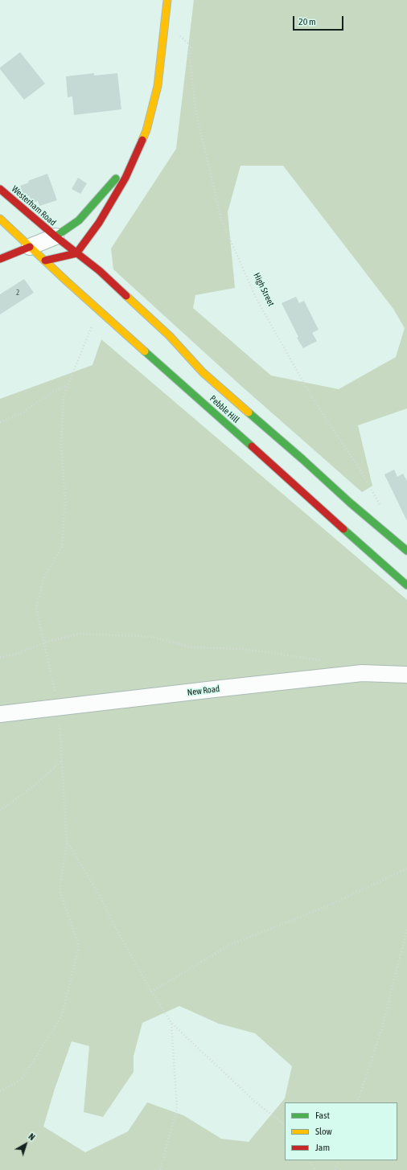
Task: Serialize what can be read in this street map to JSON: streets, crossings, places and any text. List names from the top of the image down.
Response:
{
  "streets": {
    "main road": ["Westerham Road", "Pebble Hill"],
    "street": ["New Road"],
    "path": ["High Street"]
  },
  "crossings": [
    ["Westerham Road", "Pebble Hill"]
  ],
  "house_numbers": ["2"],
  "legend": ["Fast", "Slow", "Jam"],
  "scale_bar": "20 m",
  "north": "top right"
}
